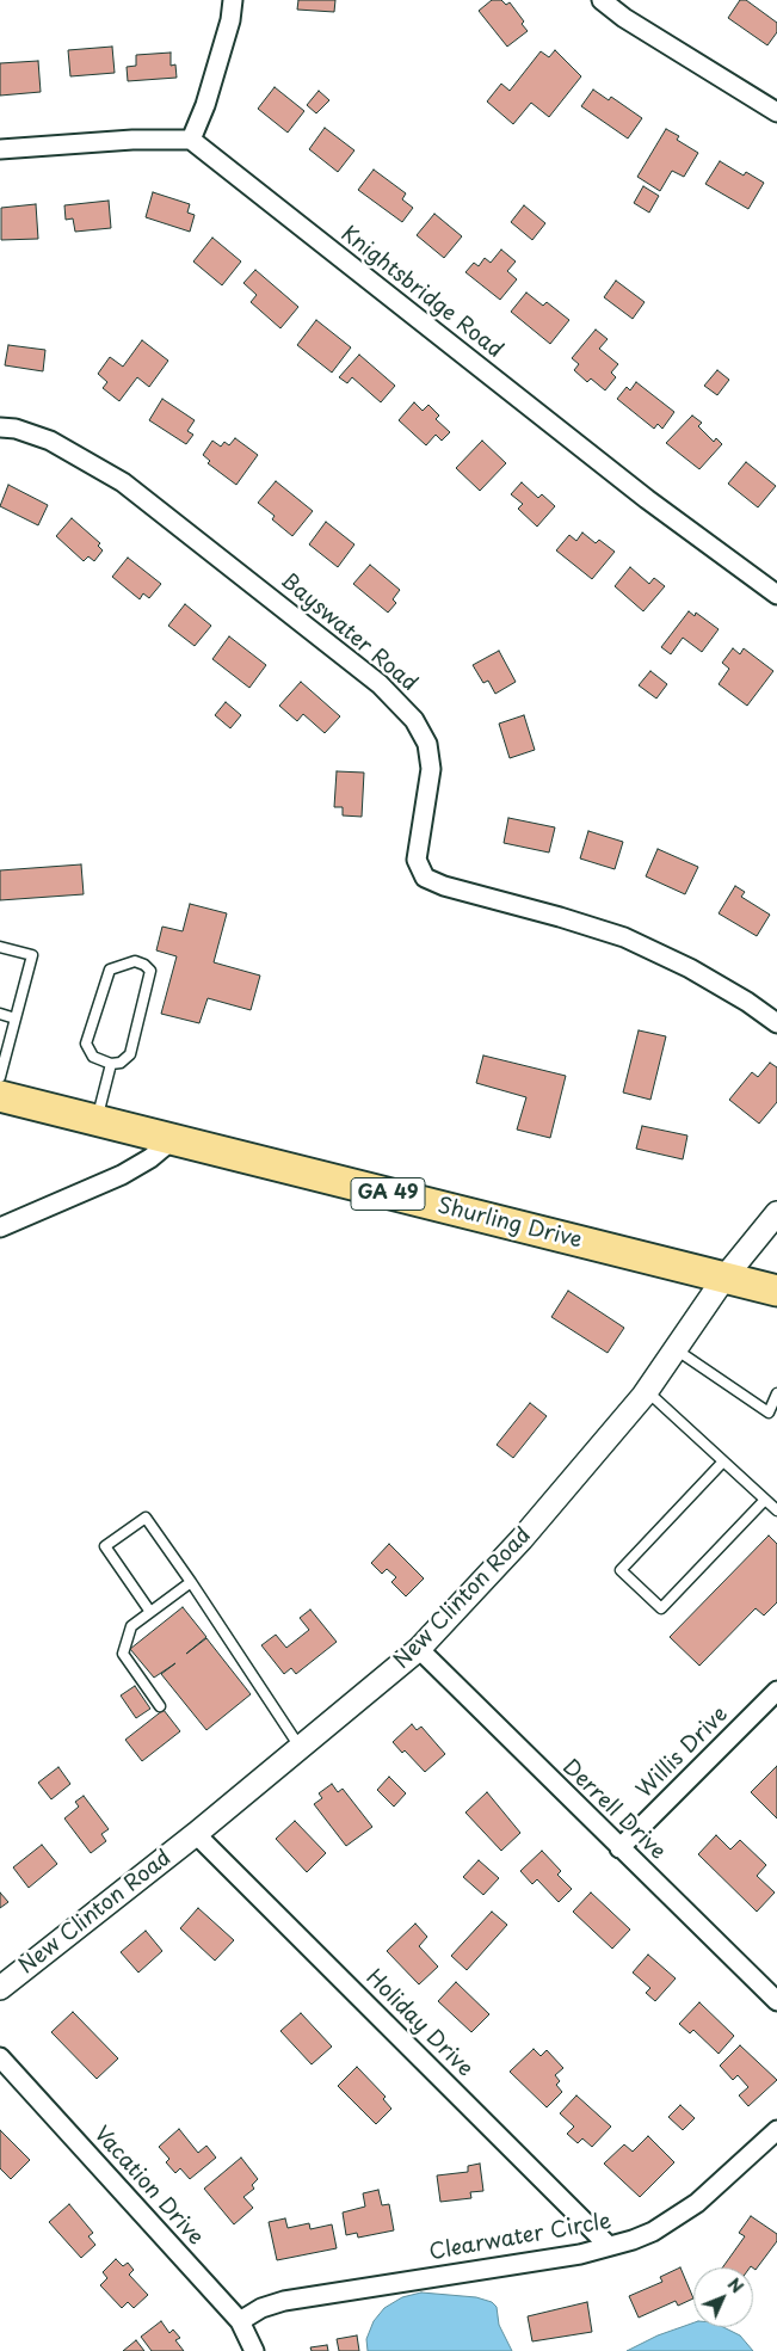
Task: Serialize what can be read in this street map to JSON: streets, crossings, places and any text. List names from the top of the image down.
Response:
{
  "streets": {
    "main road": ["GA 49", "Shurling Drive"],
    "street": [
      "Knightsbridge Road",
      "Bayswater Road",
      "New Clinton Road",
      "Willis Drive",
      "Derrell Drive",
      "Holiday Drive",
      "Vacation Drive",
      "Clearwater Circle"
    ]
  },
  "crossings": [
    ["Shurling Drive", "New Clinton Road"],
    ["New Clinton Road", "Derrell Drive"],
    ["New Clinton Road", "Holiday Drive"],
    ["Willis Drive", "Derrell Drive"],
    ["Holiday Drive", "Clearwater Circle"],
    ["Vacation Drive", "Clearwater Circle"]
  ],
  "north": "top right"
}
